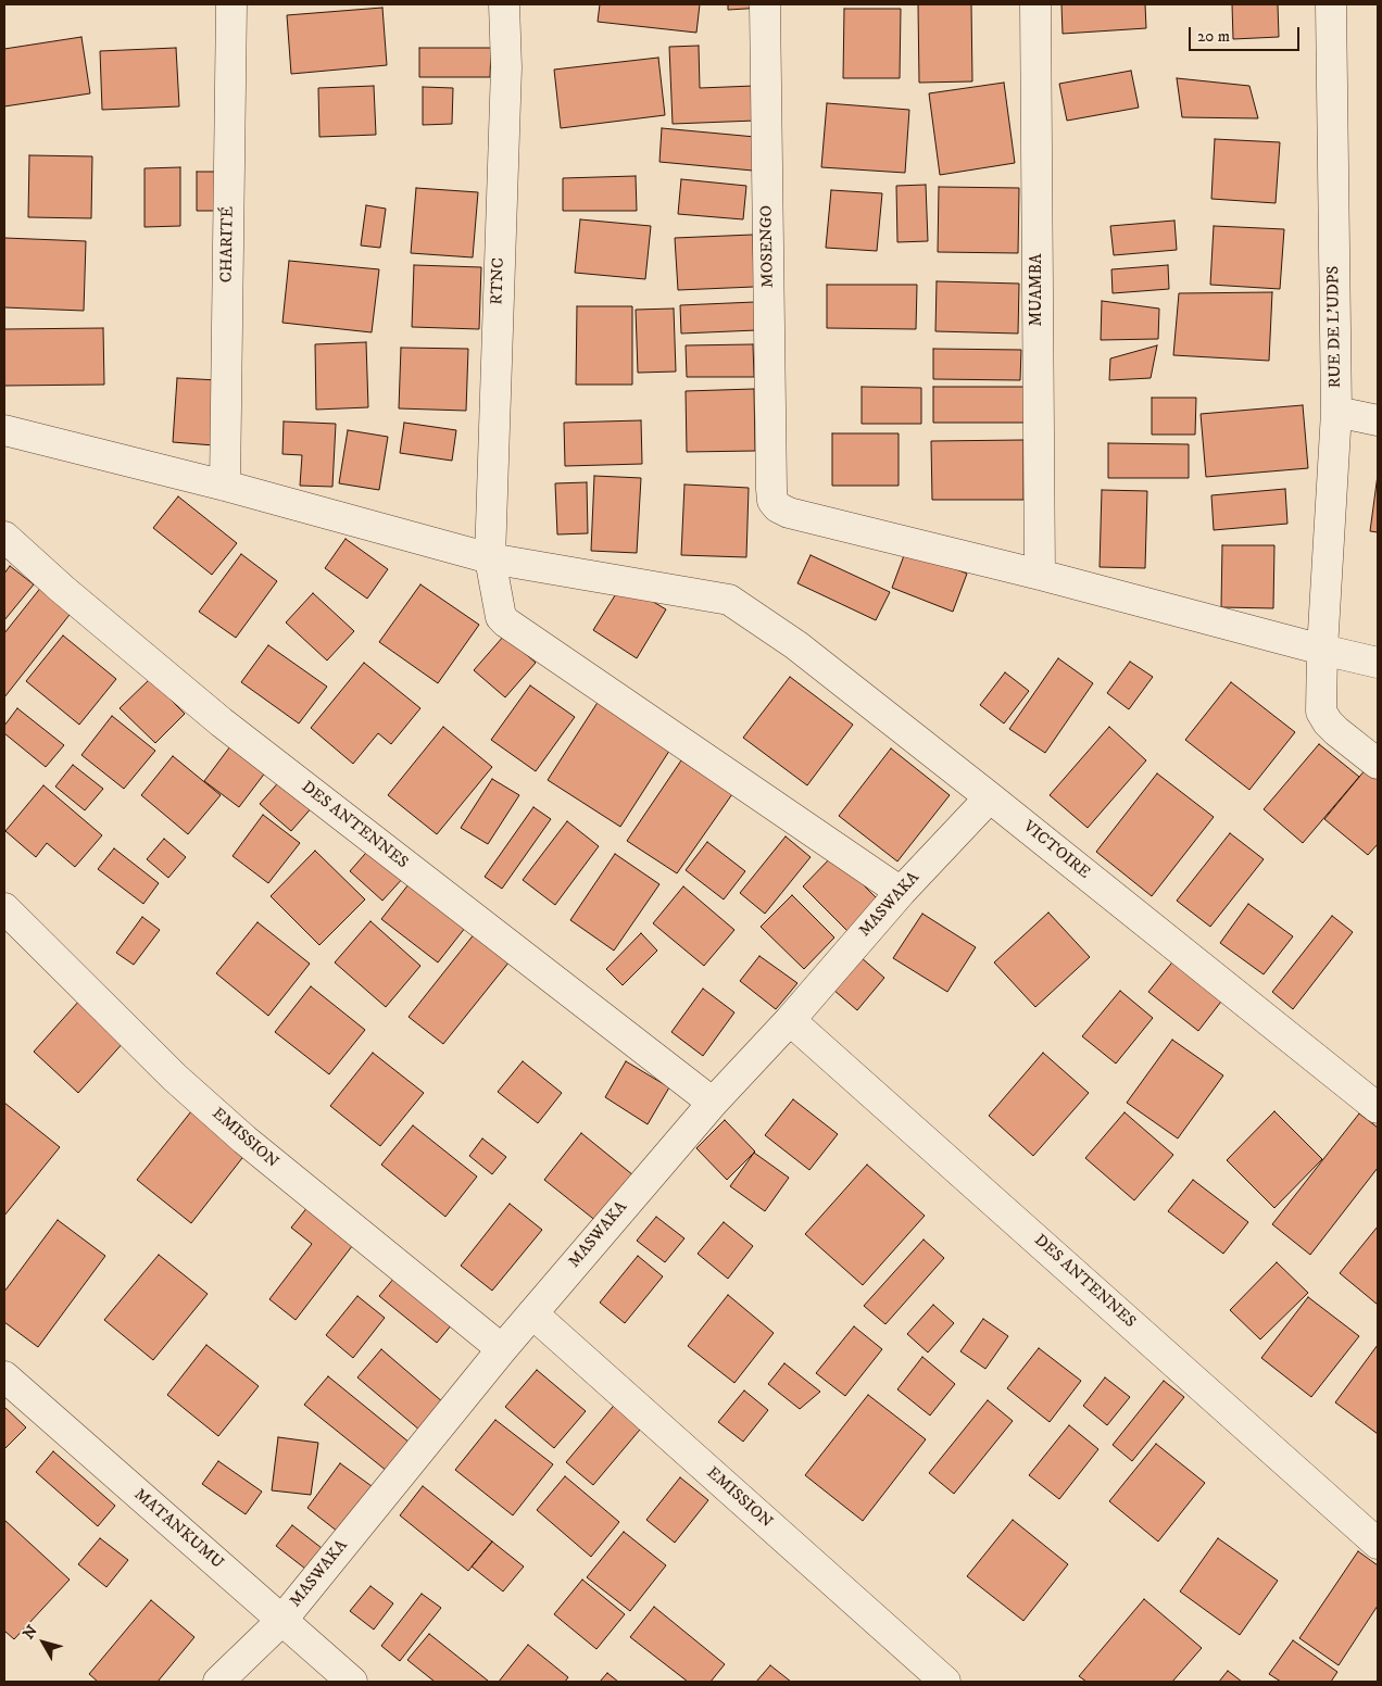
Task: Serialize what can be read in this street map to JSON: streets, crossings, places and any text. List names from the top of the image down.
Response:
{
  "streets": {
    "street": [
      "CHARITÉ",
      "MOSENGO",
      "RTNC",
      "MUAMBA",
      "RUE DE L'UDPS",
      "DES ANTENNES",
      "VICTOIRE",
      "MASWAKA",
      "EMISSION",
      "MATANKUMU"
    ]
  },
  "crossings": [
    ["MOSENGO", "MUAMBA"],
    ["RTNC", "VICTOIRE"],
    ["RTNC", "MASWAKA"],
    ["DES ANTENNES", "MASWAKA"],
    ["VICTOIRE", "MASWAKA"],
    ["MASWAKA", "EMISSION"],
    ["MASWAKA", "MATANKUMU"]
  ],
  "scale_bar": "20 m",
  "north": "top left"
}
